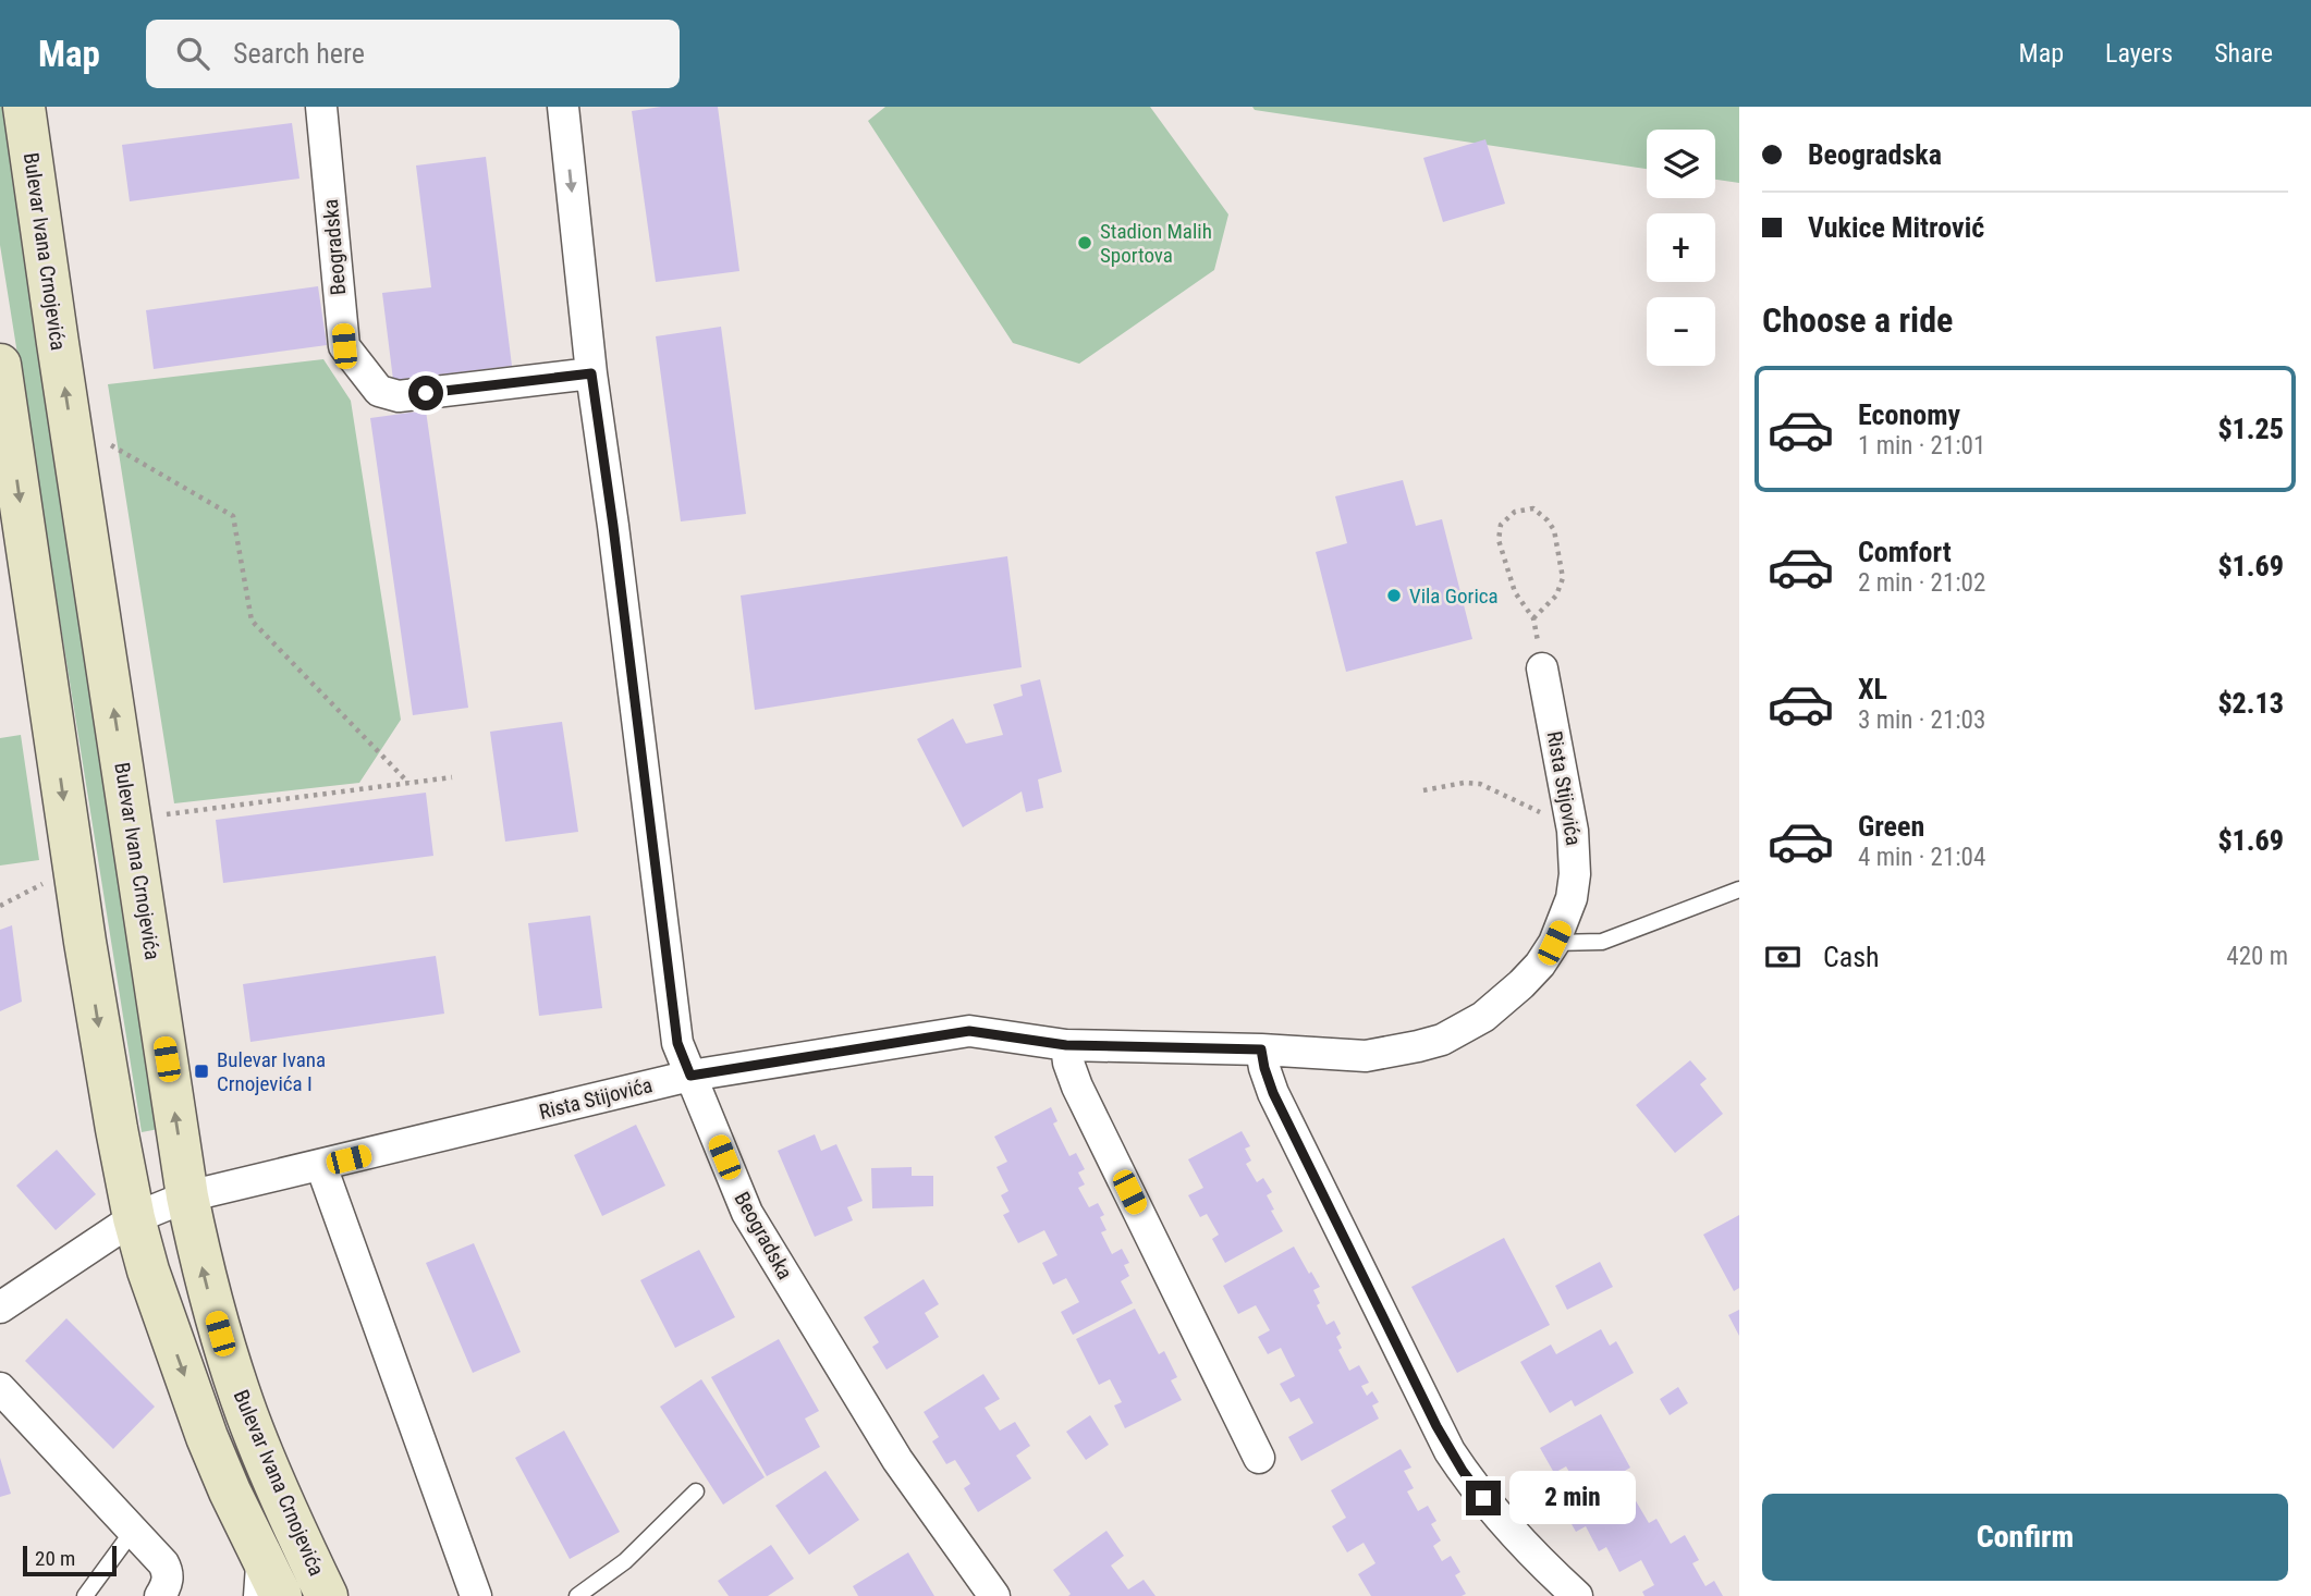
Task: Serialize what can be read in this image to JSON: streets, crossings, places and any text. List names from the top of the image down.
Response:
{
  "streets": {
    "main road": ["Bulevar Ivana Crnojevića"],
    "street": ["Beogradska", "Rista Stijovića"]
  },
  "crossings": [
    ["Beogradska", "Rista Stijovića"],
    ["Bulevar Ivana Crnojevića", "Rista Stijovića"]
  ],
  "places": {
    "other": ["Stadion Malih Sportova", "Vila Gorica"],
    "transit": ["Bulevar Ivana Crnojevića I"]
  },
  "scale_bar": "20 m",
  "page": {
    "header": "Map",
    "search": "Search here",
    "nav": ["Map", "Layers", "Share"],
    "banner": ["Beogradska", "Vukice Mitrović"],
    "map_buttons": ["+", "−"],
    "heading": "Choose a ride",
    "list": [
      {
        "name": "Economy",
        "note": "1 min · 21:01",
        "value": "$1.25"
      },
      {
        "name": "Comfort",
        "note": "2 min · 21:02",
        "value": "$1.69"
      },
      {
        "name": "XL",
        "note": "3 min · 21:03",
        "value": "$2.13"
      },
      {
        "name": "Green",
        "note": "4 min · 21:04",
        "value": "$1.69"
      }
    ],
    "pay": ["Cash", "420 m"],
    "bubble": "2 min",
    "buttons": "Confirm",
    "scale": "20 m"
  }
}
